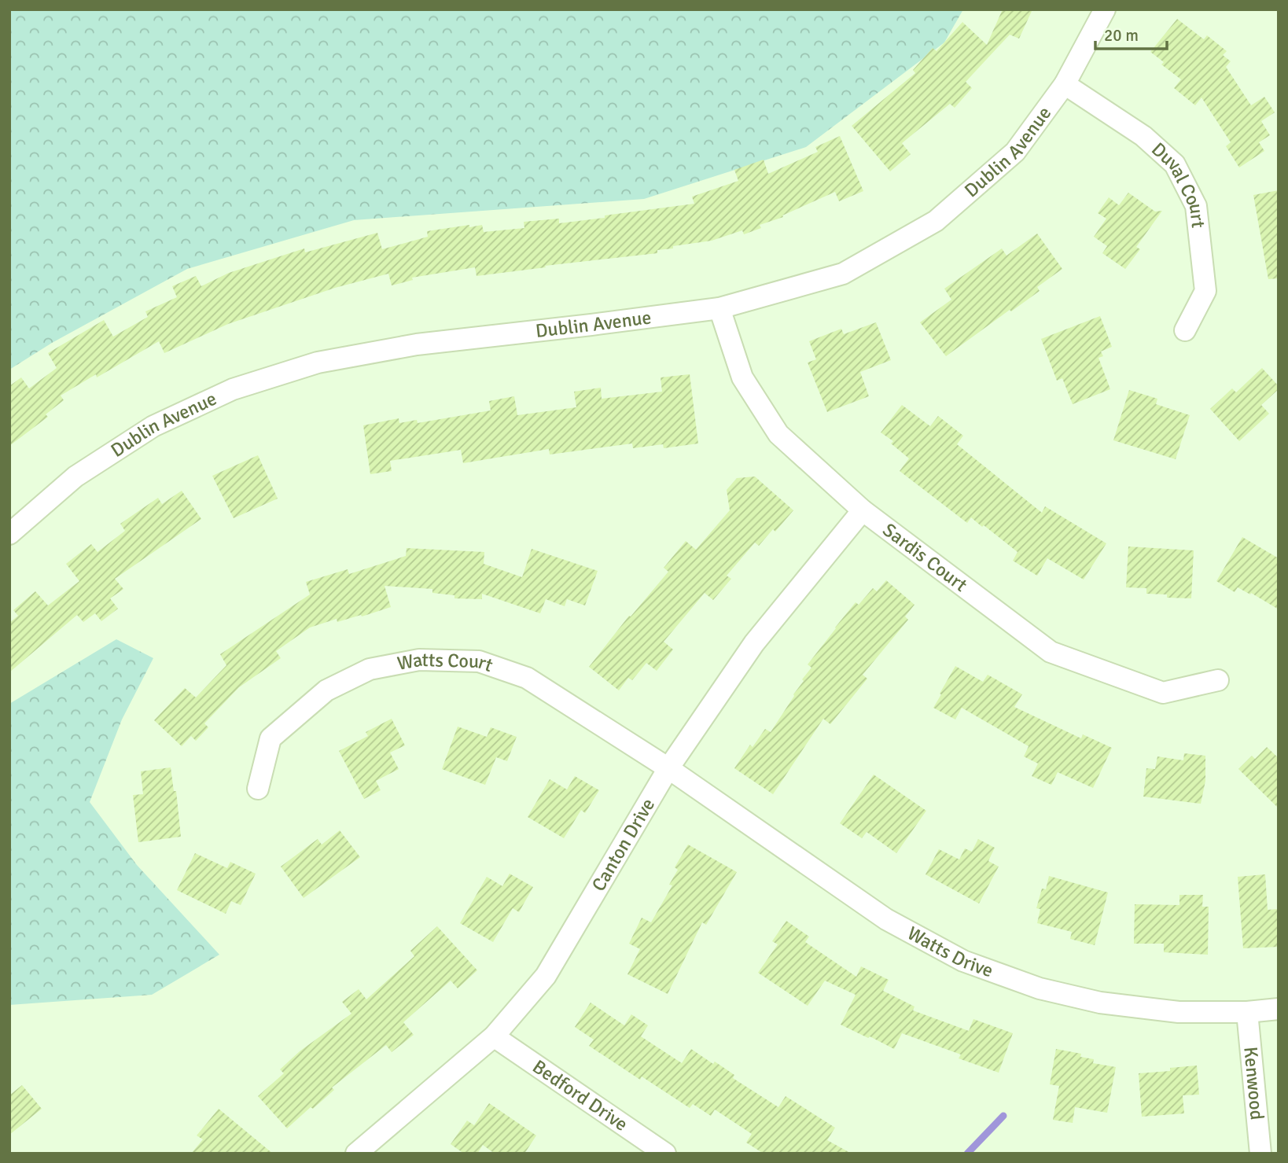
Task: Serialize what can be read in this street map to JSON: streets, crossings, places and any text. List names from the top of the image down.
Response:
{
  "streets": {
    "street": [
      "Dublin Avenue",
      "Duval Court",
      "Sardis Court",
      "Watts Court",
      "Canton Drive",
      "Watts Drive",
      "Kenwood",
      "Bedford Drive"
    ]
  },
  "crossings": [
    ["Dublin Avenue", "Duval Court"],
    ["Dublin Avenue", "Sardis Court"],
    ["Sardis Court", "Canton Drive"],
    ["Watts Court", "Canton Drive"],
    ["Watts Court", "Watts Drive"],
    ["Canton Drive", "Watts Drive"],
    ["Canton Drive", "Bedford Drive"],
    ["Watts Drive", "Kenwood"]
  ],
  "scale_bar": "20 m"
}
